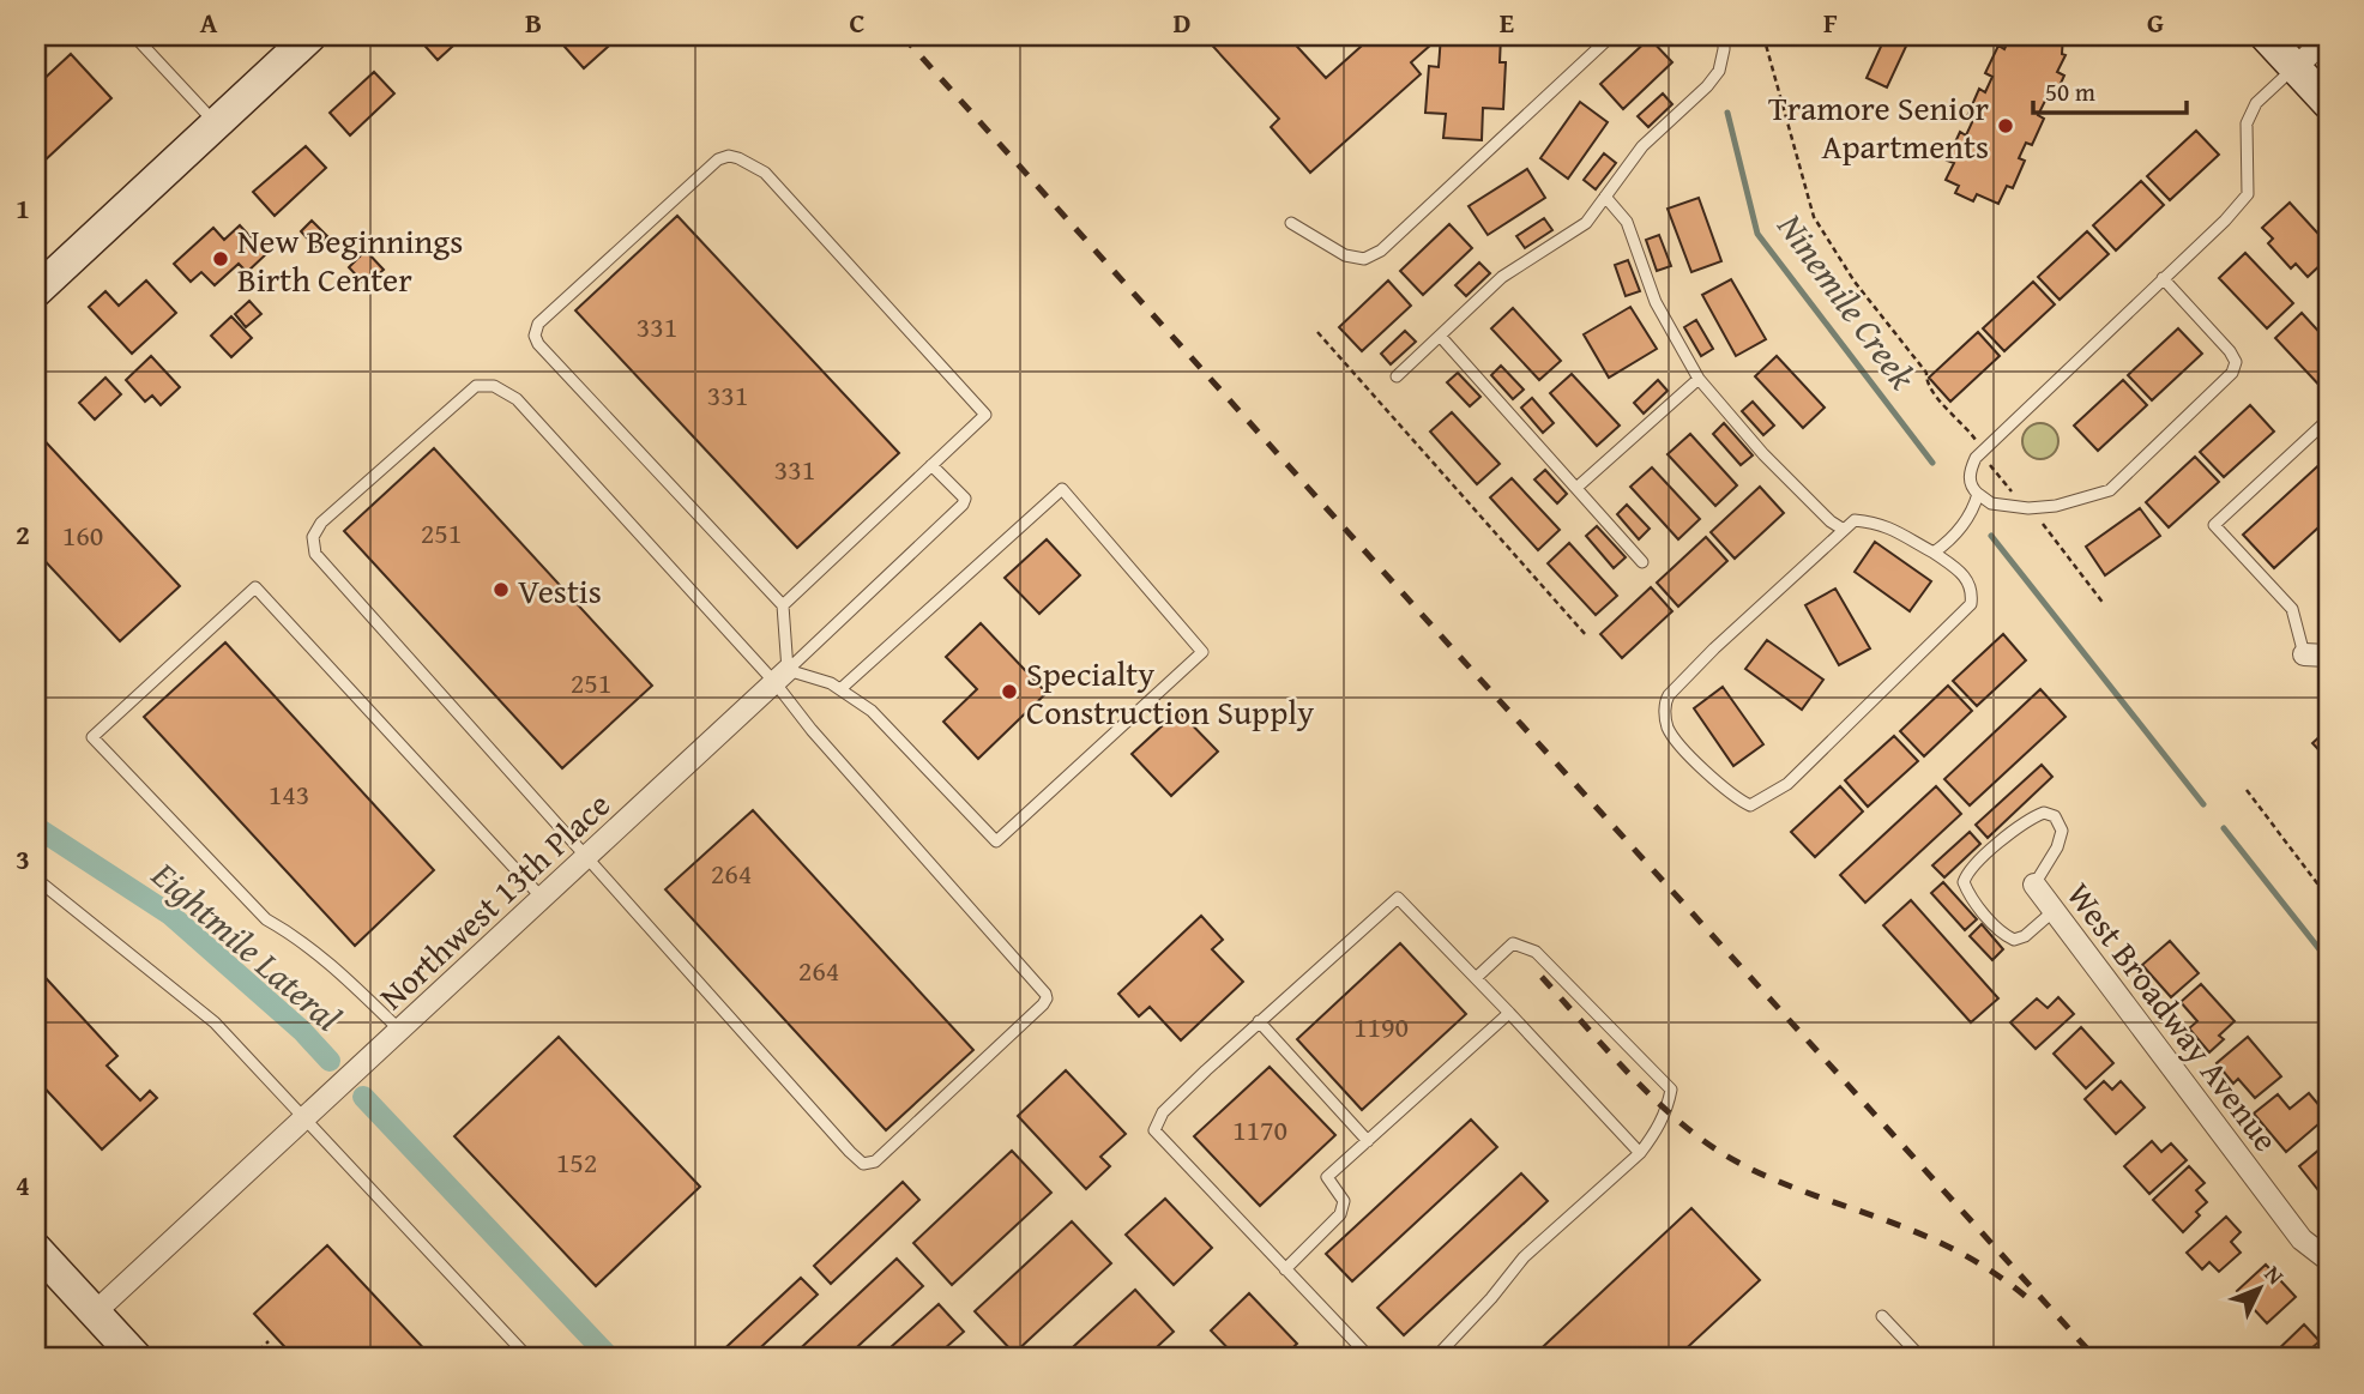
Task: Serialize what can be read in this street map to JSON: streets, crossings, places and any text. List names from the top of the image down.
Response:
{
  "streets": {
    "street": ["Northwest 13th Place", "West Broadway Avenue"]
  },
  "water": ["Ninemile Creek", "Eightmile Lateral"],
  "places": [
    "Tramore Senior Apartments",
    "New Beginnings Birth Center",
    "Vestis",
    "Specialty Construction Supply"
  ],
  "house_numbers": [
    "331",
    "331",
    "331",
    "251",
    "160",
    "251",
    "143",
    "264",
    "264",
    "1190",
    "1170",
    "152"
  ],
  "scale_bar": "50 m",
  "north": "top right",
  "grid": {
    "columns": [
      "A",
      "B",
      "C",
      "D",
      "E",
      "F",
      "G"
    ],
    "rows": [
      "1",
      "2",
      "3",
      "4"
    ]
  }
}
